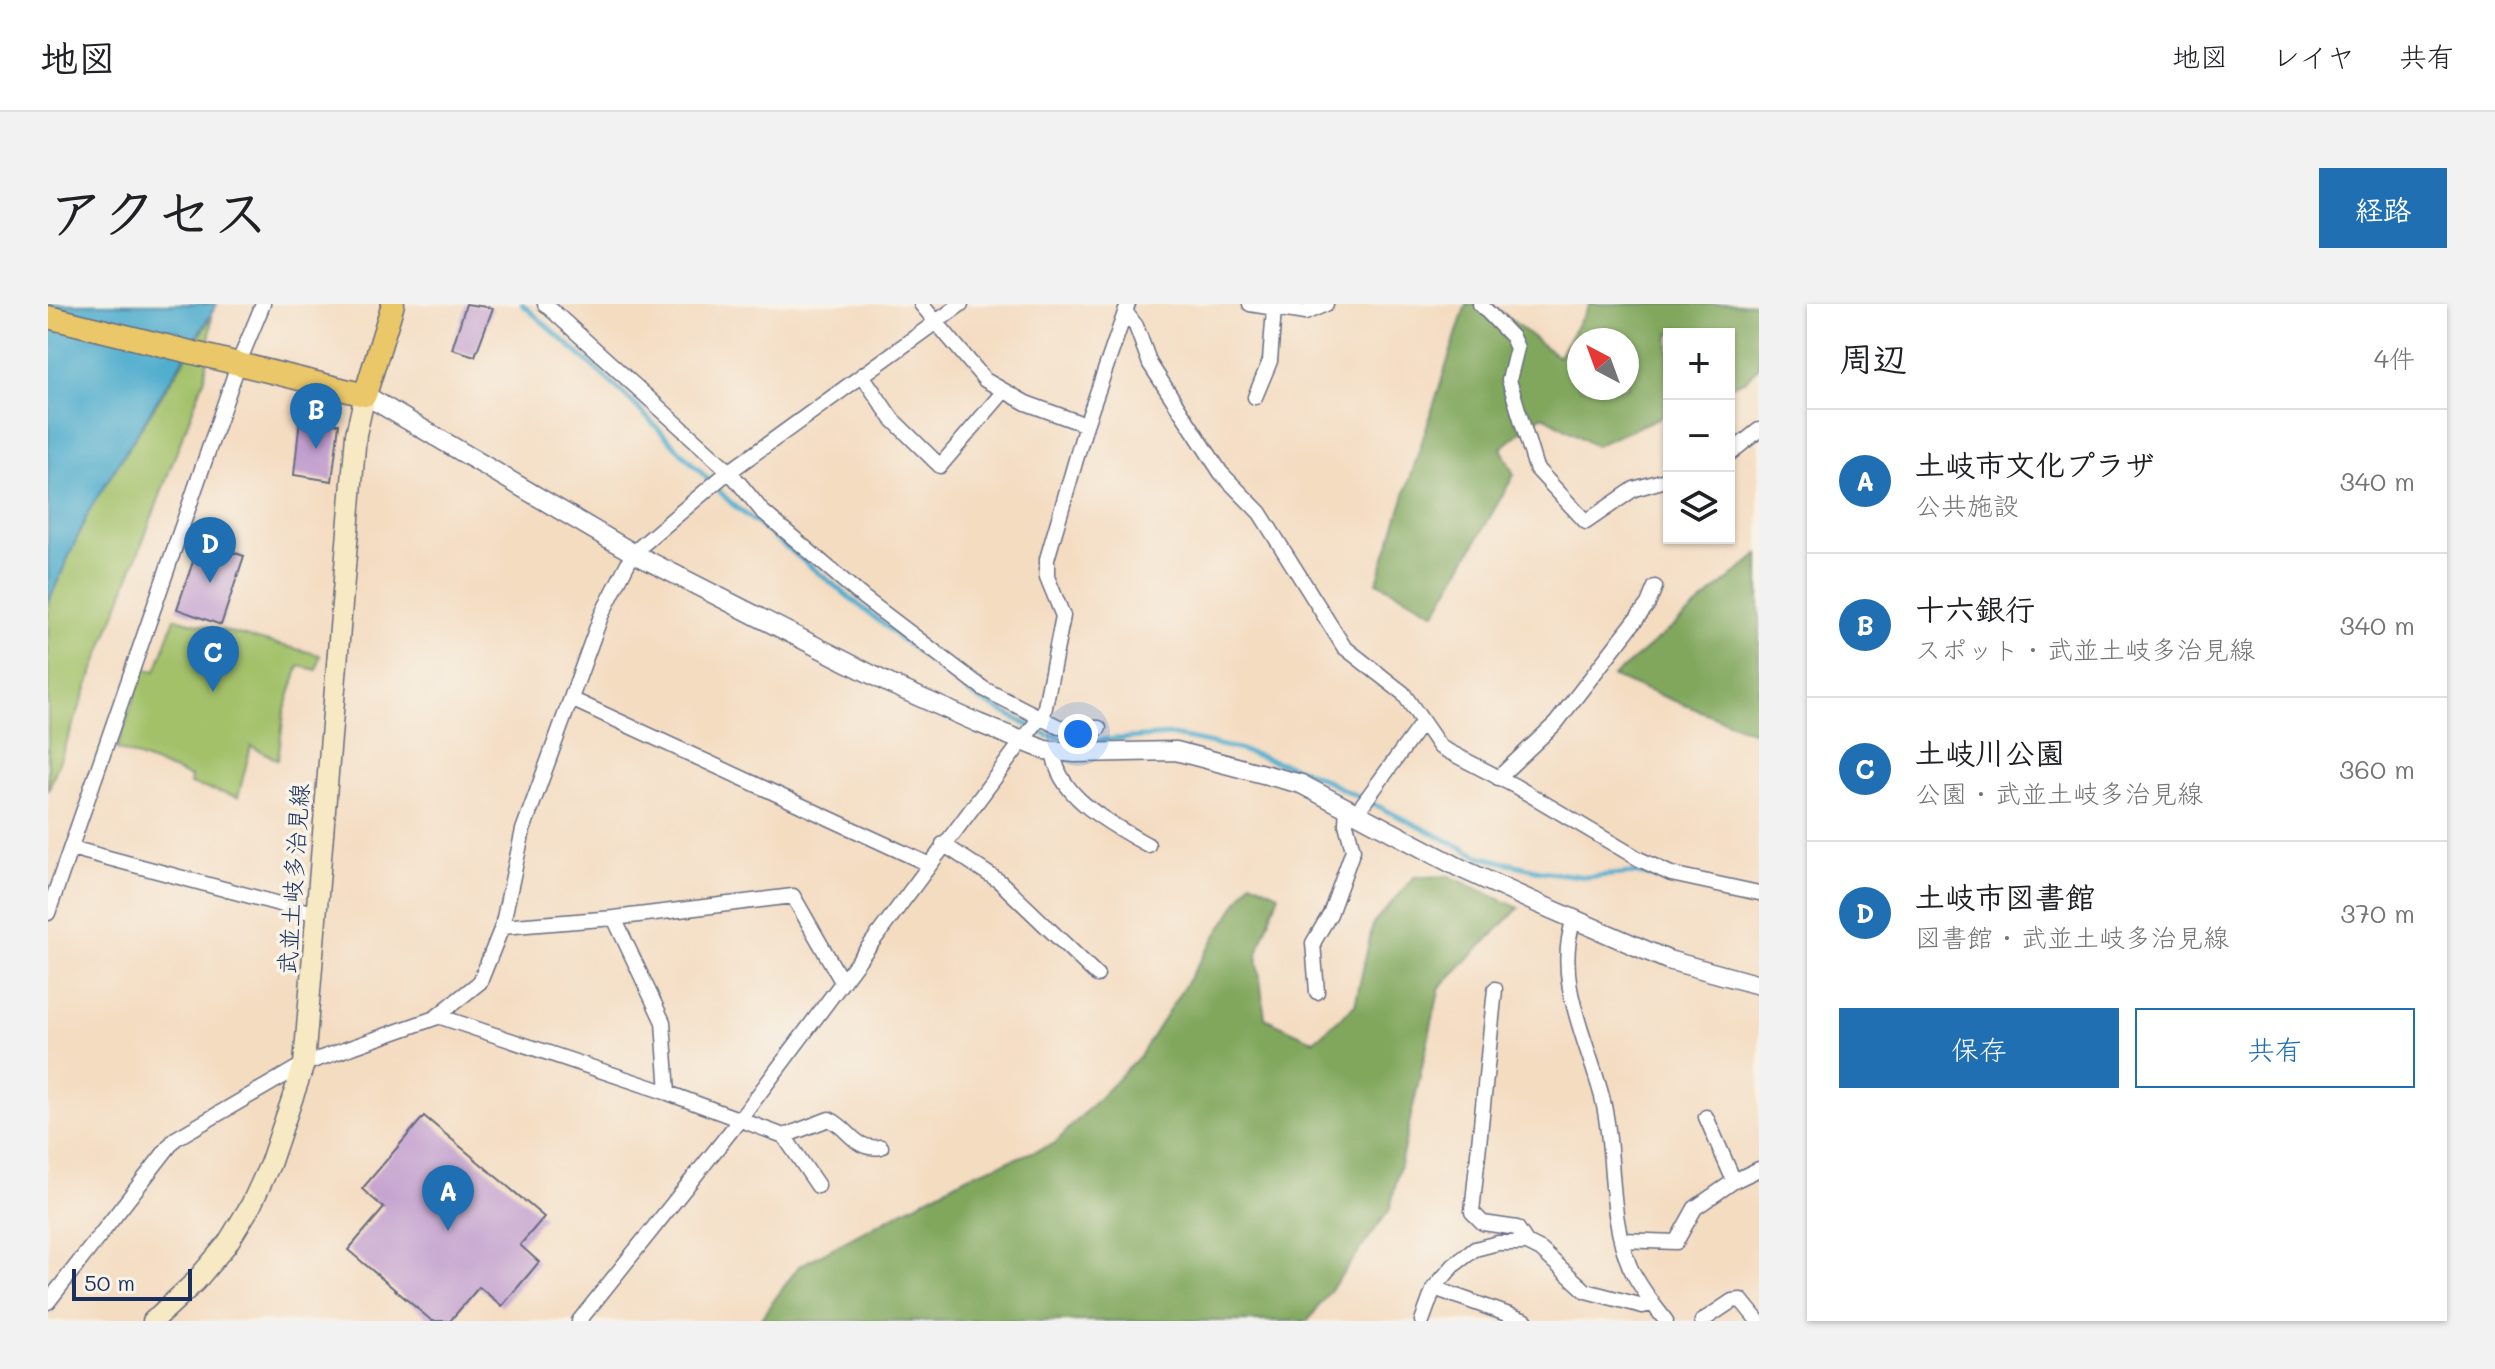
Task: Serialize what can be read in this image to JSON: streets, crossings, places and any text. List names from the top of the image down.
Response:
{
  "streets": {
    "main road": ["武並土岐多治見線"]
  },
  "scale_bar": "50 m",
  "north": "top left",
  "page": {
    "header": "地図",
    "nav": ["地図", "レイヤ", "共有"],
    "title": "アクセス",
    "buttons": [
      "経路",
      ["保存", "共有"]
    ],
    "heading": ["周辺", "4件"],
    "map_buttons": ["+", "−"],
    "pins": [
      "B",
      "D",
      "C",
      "A"
    ],
    "list": [
      {
        "mark": "A",
        "name": "土岐市文化プラザ",
        "note": "公共施設",
        "value": "340 m"
      },
      {
        "mark": "B",
        "name": "十六銀行",
        "note": "スポット · 武並土岐多治見線",
        "value": "340 m"
      },
      {
        "mark": "C",
        "name": "土岐川公園",
        "note": "公園 · 武並土岐多治見線",
        "value": "360 m"
      },
      {
        "mark": "D",
        "name": "土岐市図書館",
        "note": "図書館 · 武並土岐多治見線",
        "value": "370 m"
      }
    ],
    "scale": "50 m"
  }
}
